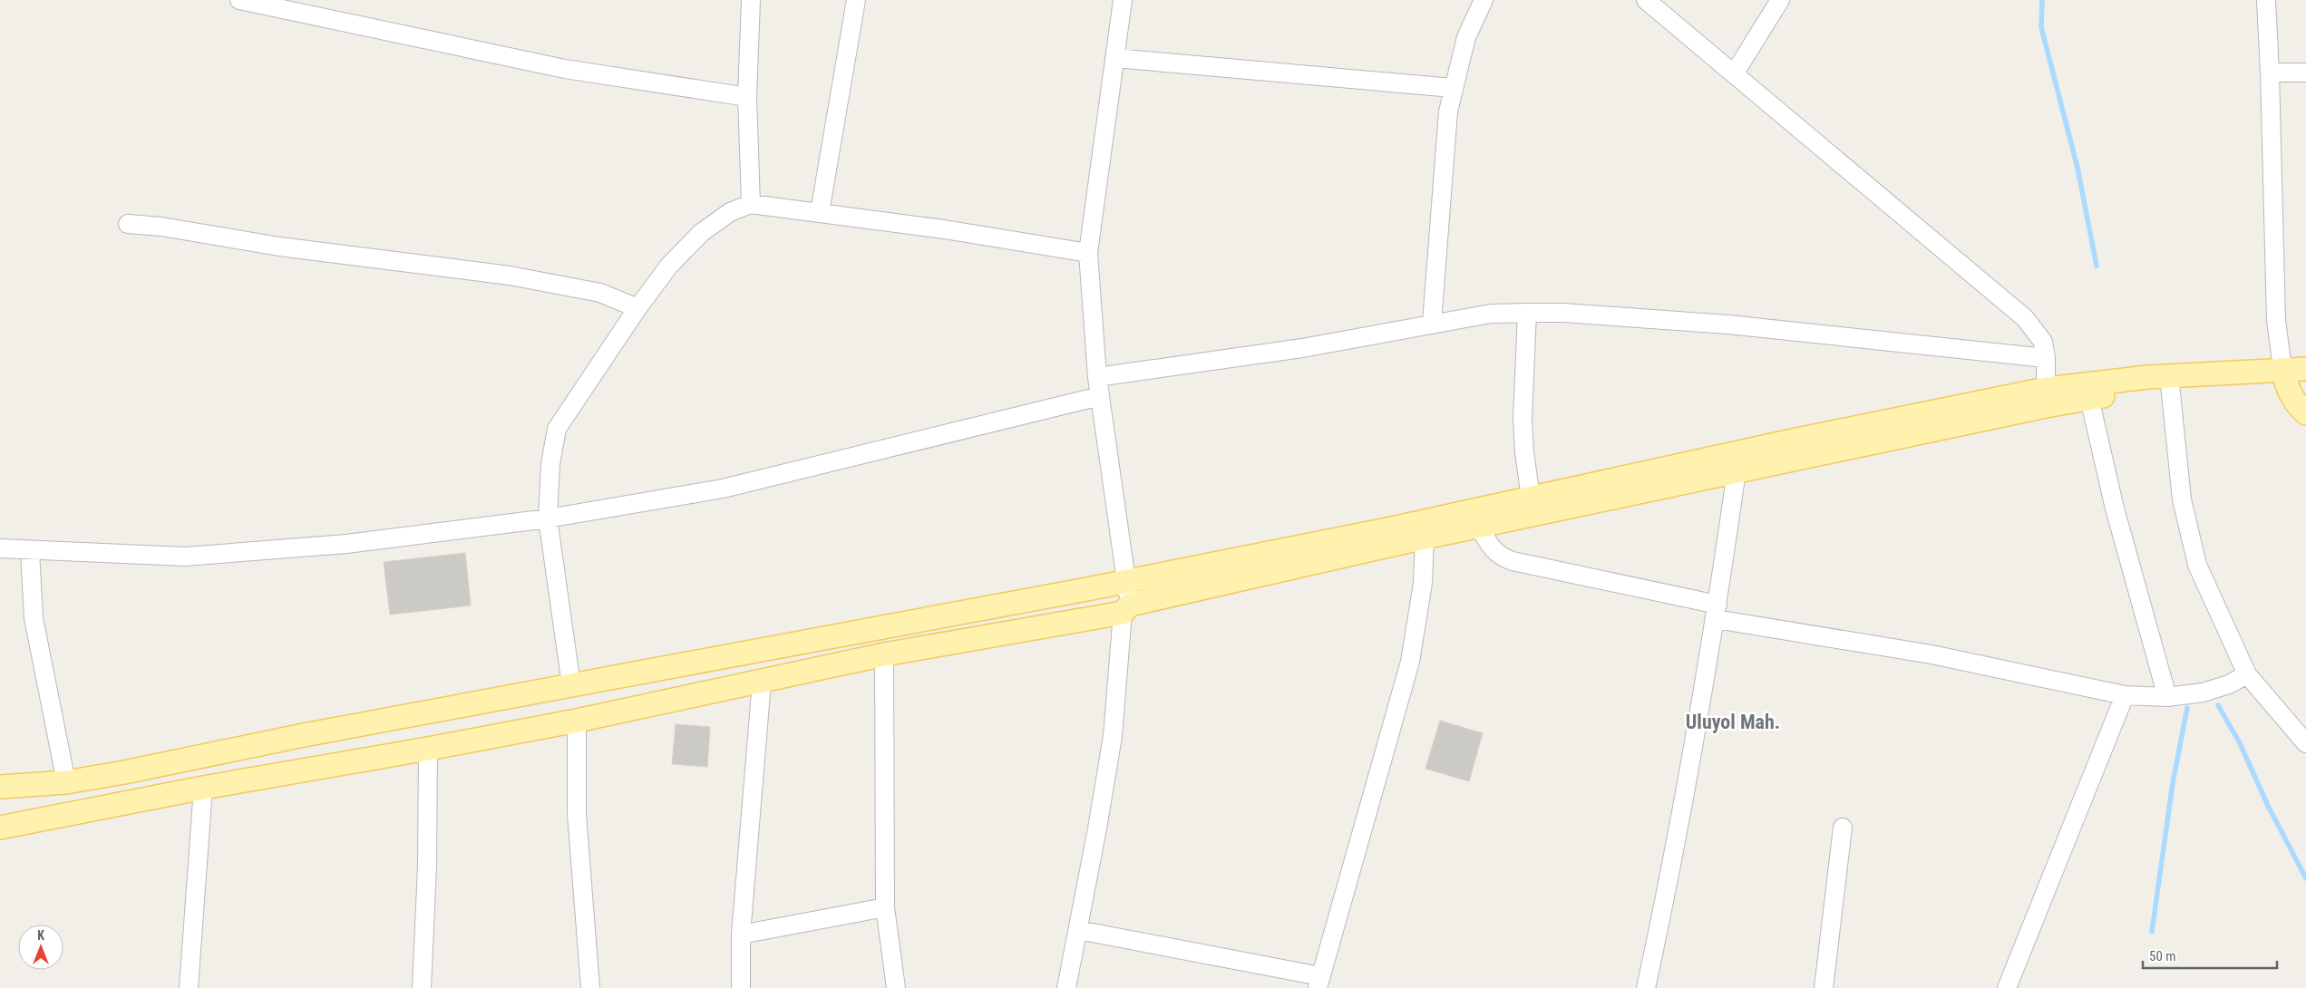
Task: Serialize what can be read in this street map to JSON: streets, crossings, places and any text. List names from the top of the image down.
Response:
{
  "districts": ["Uluyol Mah."],
  "scale_bar": "50 m",
  "north": "top"
}
